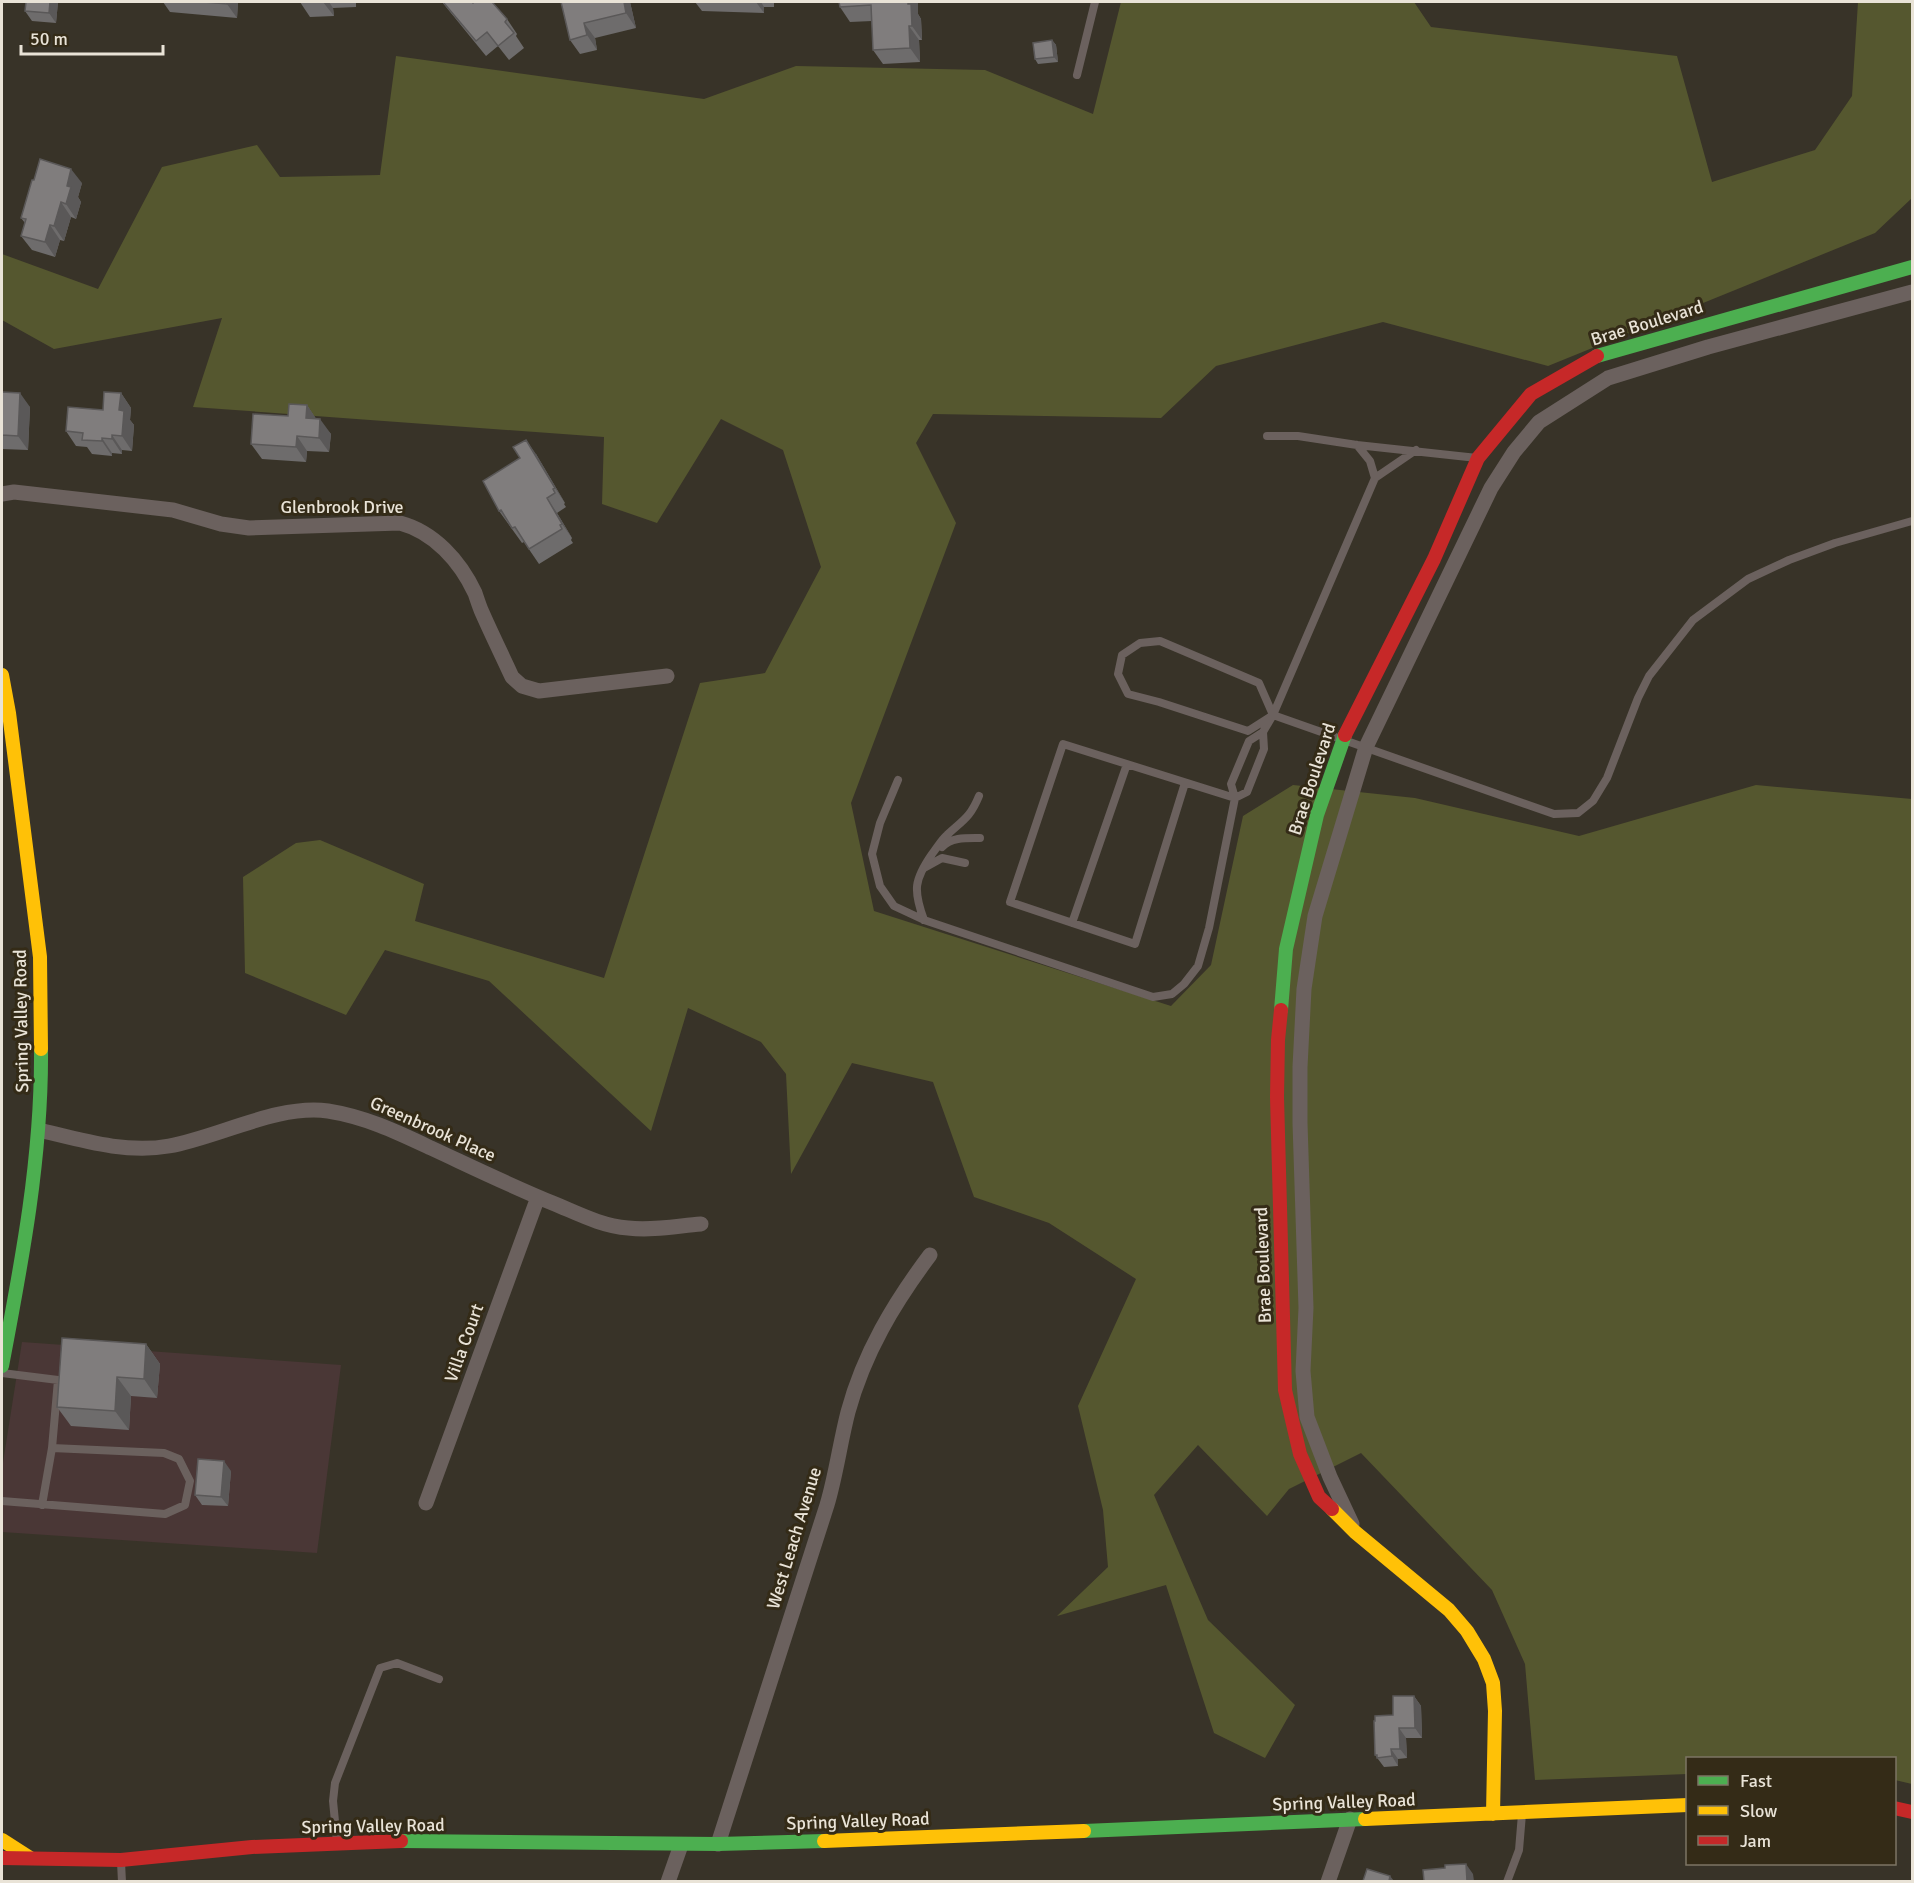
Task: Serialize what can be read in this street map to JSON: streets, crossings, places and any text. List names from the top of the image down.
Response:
{
  "streets": {
    "street": [
      "Brae Boulevard",
      "Glenbrook Drive",
      "Spring Valley Road",
      "Greenbrook Place",
      "Villa Court",
      "West Leach Avenue"
    ]
  },
  "crossings": [
    ["Brae Boulevard", "Spring Valley Road"],
    ["Spring Valley Road", "Greenbrook Place"],
    ["Spring Valley Road", "West Leach Avenue"],
    ["Greenbrook Place", "Villa Court"]
  ],
  "legend": ["Fast", "Slow", "Jam"],
  "scale_bar": "50 m"
}
